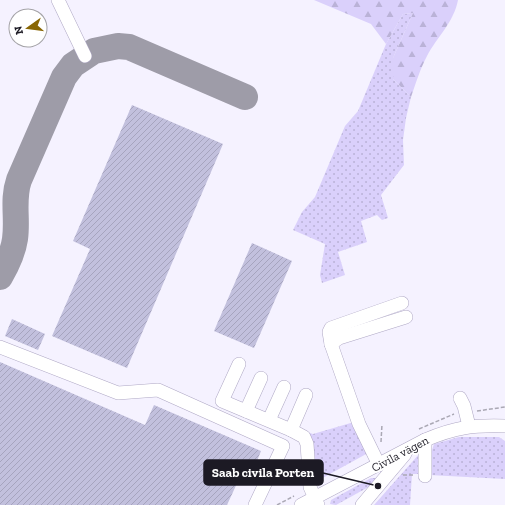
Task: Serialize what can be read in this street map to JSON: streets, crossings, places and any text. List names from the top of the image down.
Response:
{
  "streets": {
    "street": ["Civila vägen"]
  },
  "places": ["Saab civila Porten"],
  "north": "left"
}
